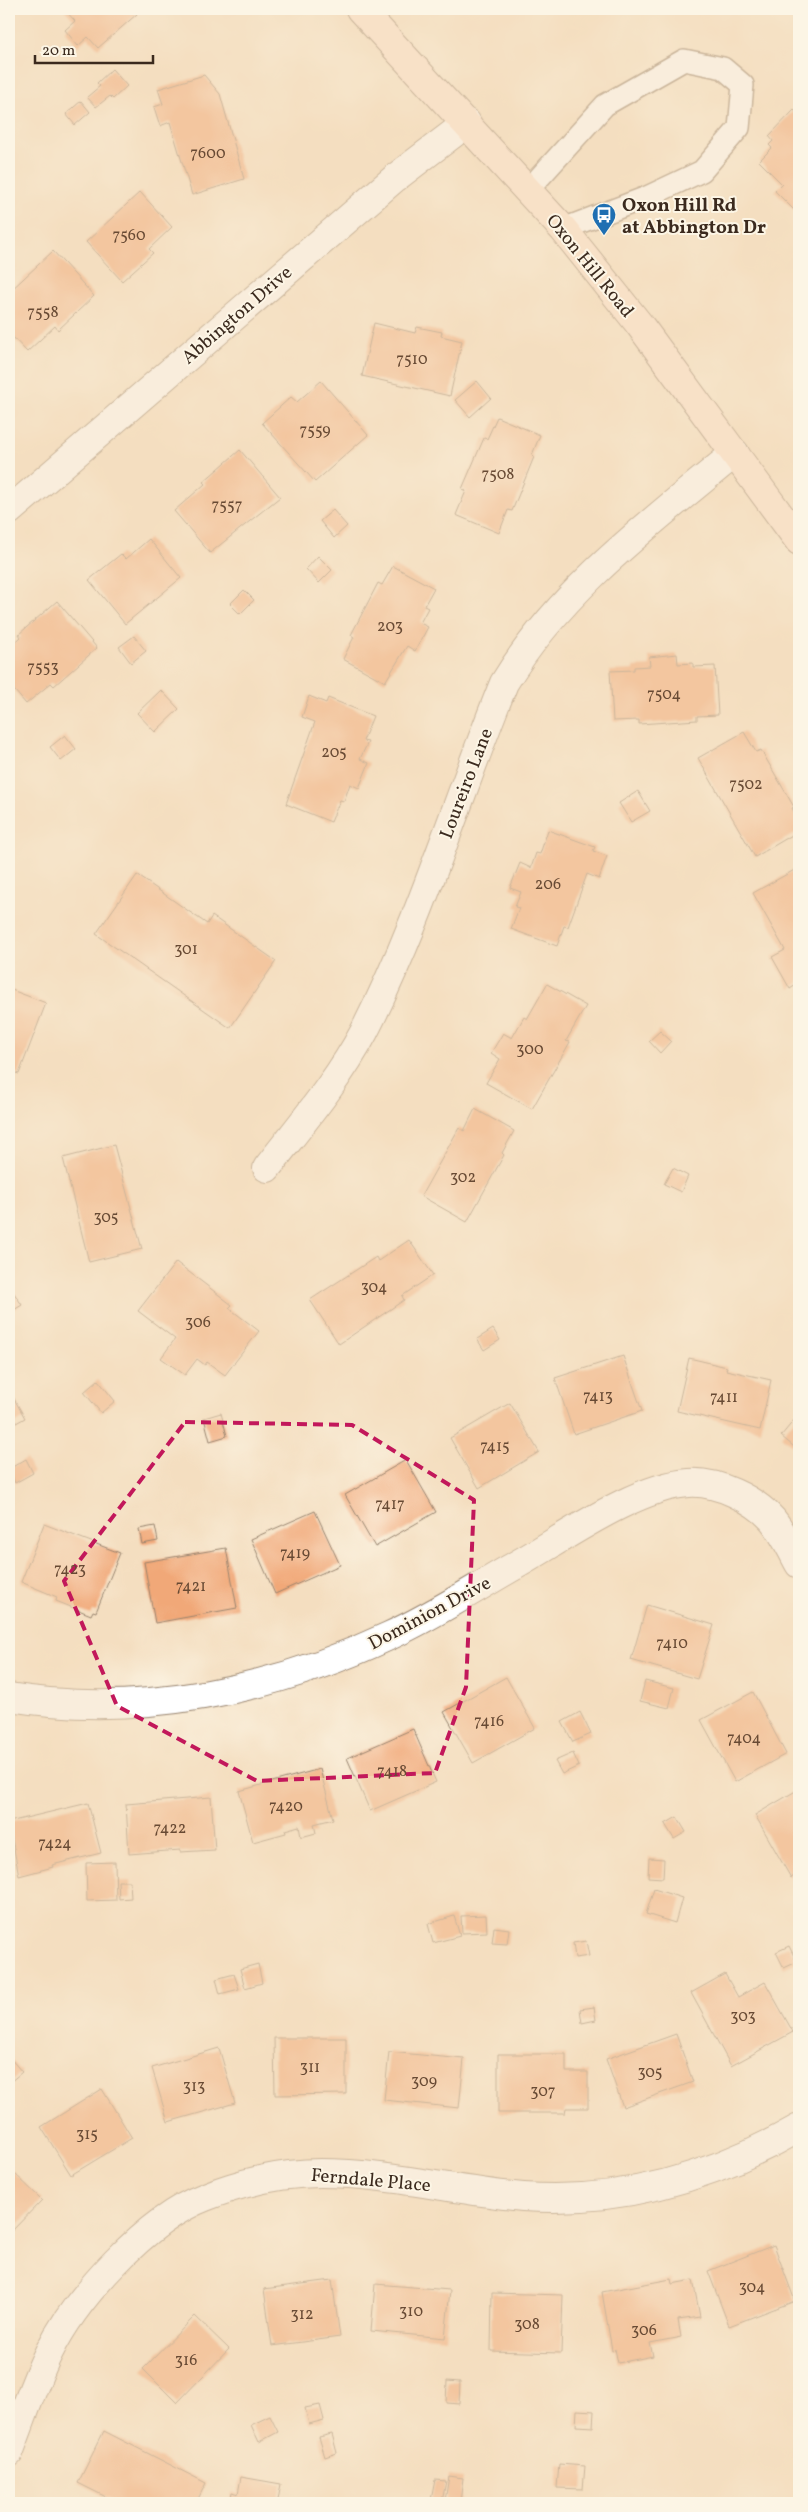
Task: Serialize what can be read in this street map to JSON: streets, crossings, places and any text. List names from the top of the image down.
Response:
{
  "streets": {
    "main road": ["Oxon Hill Road"],
    "street": [
      "Abbington Drive",
      "Loureiro Lane",
      "Dominion Drive",
      "Ferndale Place"
    ]
  },
  "crossings": [
    ["Oxon Hill Road", "Abbington Drive"],
    ["Oxon Hill Road", "Loureiro Lane"]
  ],
  "places": {
    "bus stop": ["Oxon Hill Rd at Abbington Dr"]
  },
  "house_numbers": [
    "7600",
    "7560",
    "7558",
    "7510",
    "7559",
    "7508",
    "7557",
    "203",
    "7553",
    "7504",
    "205",
    "7502",
    "206",
    "301",
    "300",
    "302",
    "305",
    "304",
    "306",
    "7413",
    "7411",
    "7415",
    "7417",
    "7419",
    "7423",
    "7421",
    "7410",
    "7416",
    "7404",
    "7418",
    "7420",
    "7422",
    "7424",
    "303",
    "311",
    "305",
    "309",
    "313",
    "307",
    "315",
    "304",
    "310",
    "312",
    "308",
    "306",
    "316"
  ],
  "scale_bar": "20 m"
}
